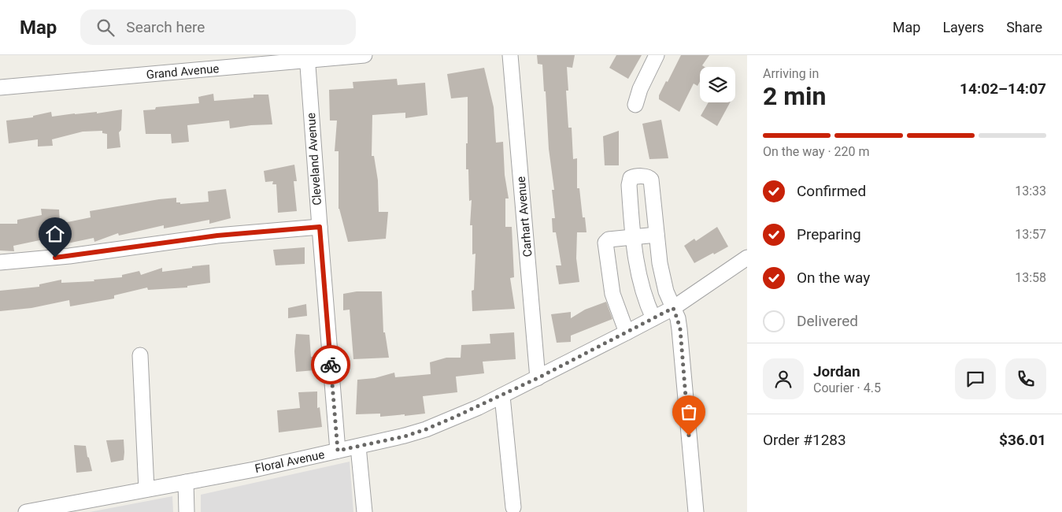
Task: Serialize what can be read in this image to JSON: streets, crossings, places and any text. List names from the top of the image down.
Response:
{
  "streets": {
    "street": [
      "Grand Avenue",
      "Cleveland Avenue",
      "Carhart Avenue",
      "Floral Avenue"
    ]
  },
  "crossings": [
    ["Grand Avenue", "Cleveland Avenue"],
    ["Cleveland Avenue", "Floral Avenue"],
    ["Carhart Avenue", "Floral Avenue"]
  ],
  "page": {
    "header": "Map",
    "search": "Search here",
    "nav": ["Map", "Layers", "Share"],
    "heading": ["2 min", "Arriving in", "14:02–14:07"],
    "panel": [
      "Jordan",
      "Courier · 4.5",
      "Order #1283",
      "$36.01"
    ],
    "bar": "On the way · 220 m",
    "list": [
      ["Confirmed", "13:33"],
      ["Preparing", "13:57"],
      ["On the way", "13:58"],
      "Delivered"
    ]
  }
}
